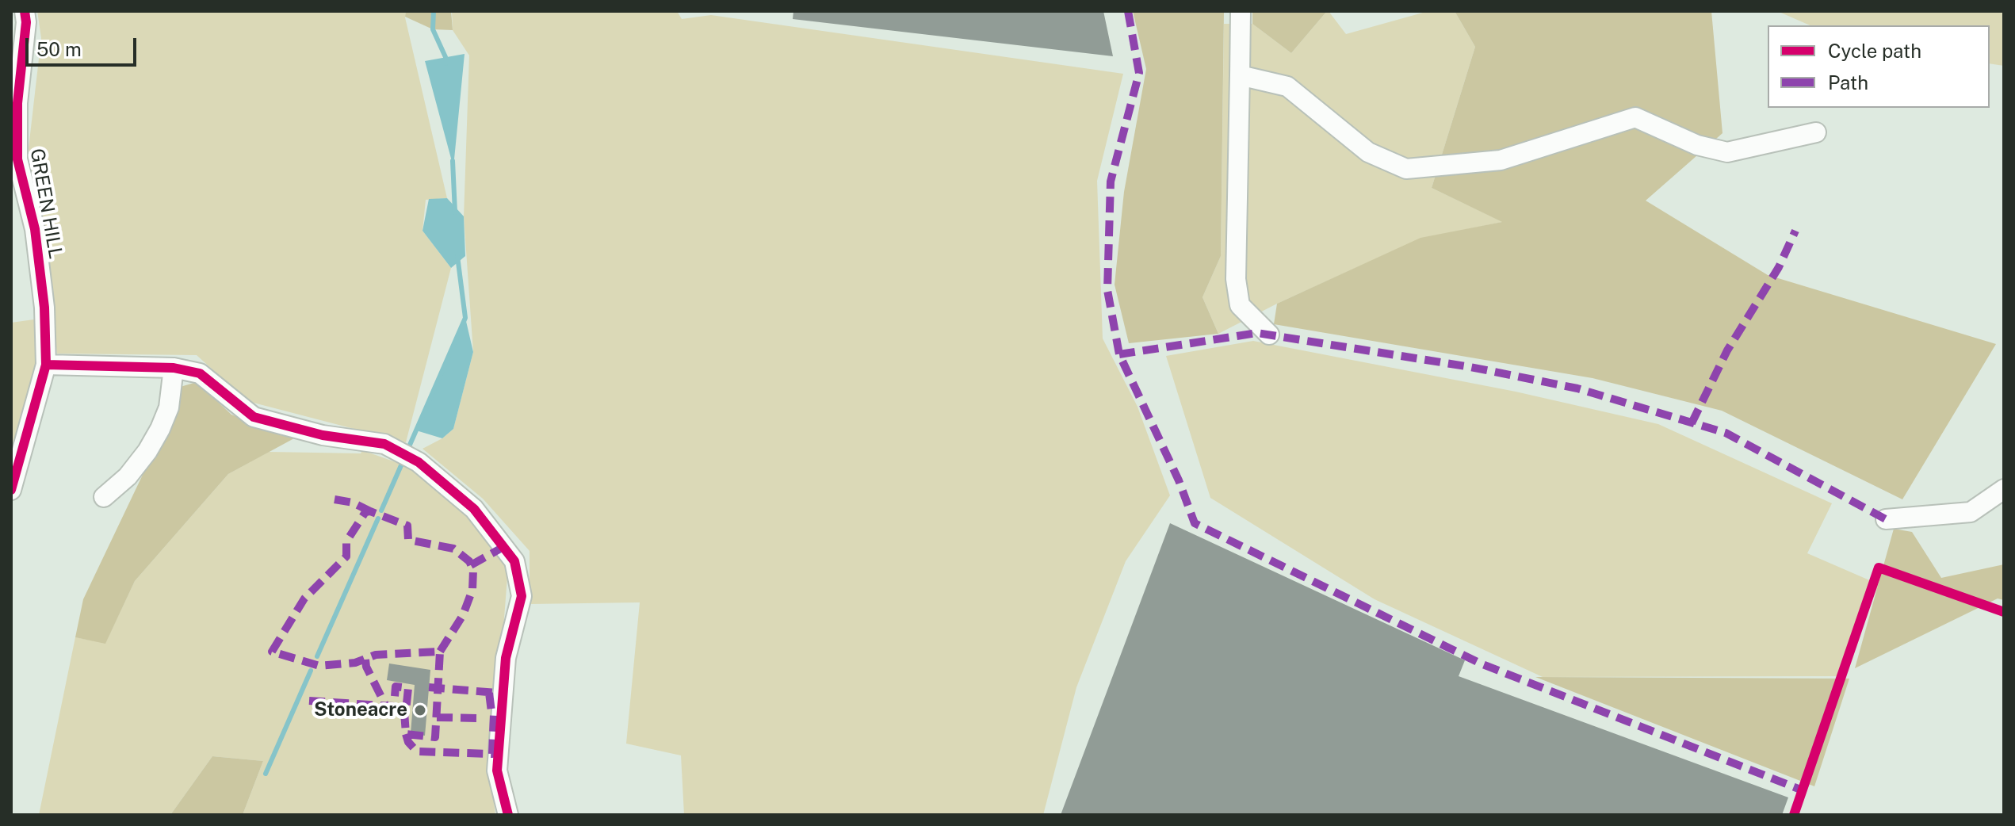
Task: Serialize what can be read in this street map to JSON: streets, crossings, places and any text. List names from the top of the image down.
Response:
{
  "streets": {
    "street": ["GREEN HILL"]
  },
  "places": ["Stoneacre"],
  "legend": ["Cycle path", "Path"],
  "scale_bar": "50 m"
}
